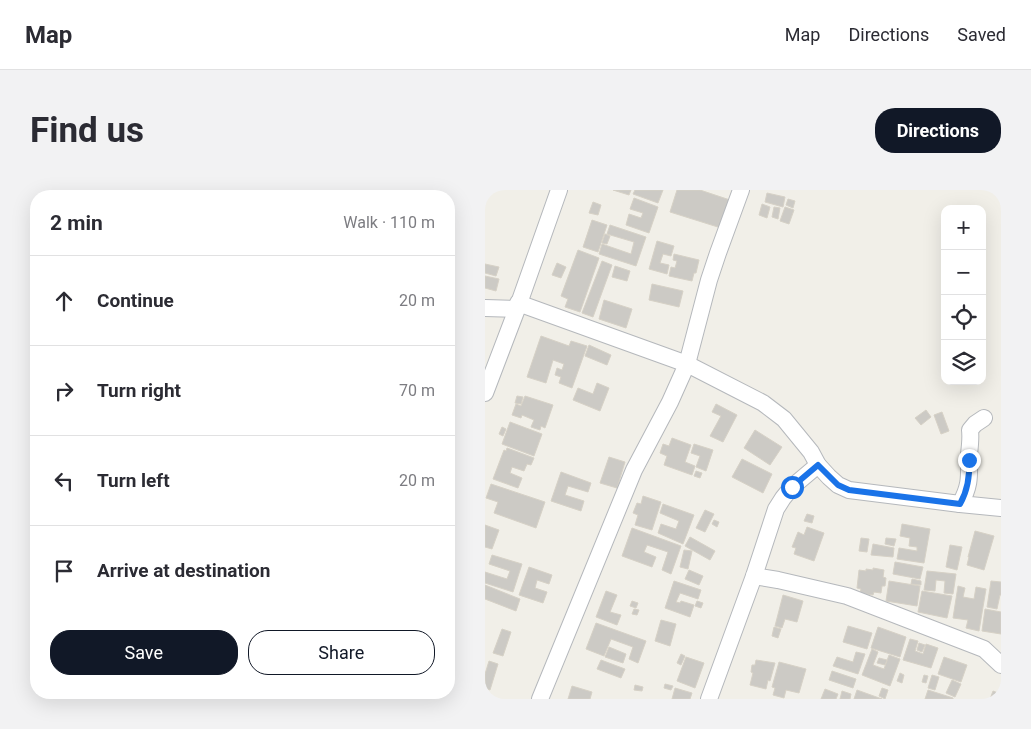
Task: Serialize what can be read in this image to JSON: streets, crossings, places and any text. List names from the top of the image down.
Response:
{
  "page": {
    "header": "Map",
    "nav": ["Map", "Directions", "Saved"],
    "buttons": [
      "Directions",
      ["Save", "Share"]
    ],
    "title": "Find us",
    "heading": ["2 min", "Walk · 110 m"],
    "map_buttons": ["+", "−"],
    "list": [
      ["Continue", "20 m"],
      ["Turn right", "70 m"],
      ["Turn left", "20 m"],
      "Arrive at destination"
    ]
  }
}
